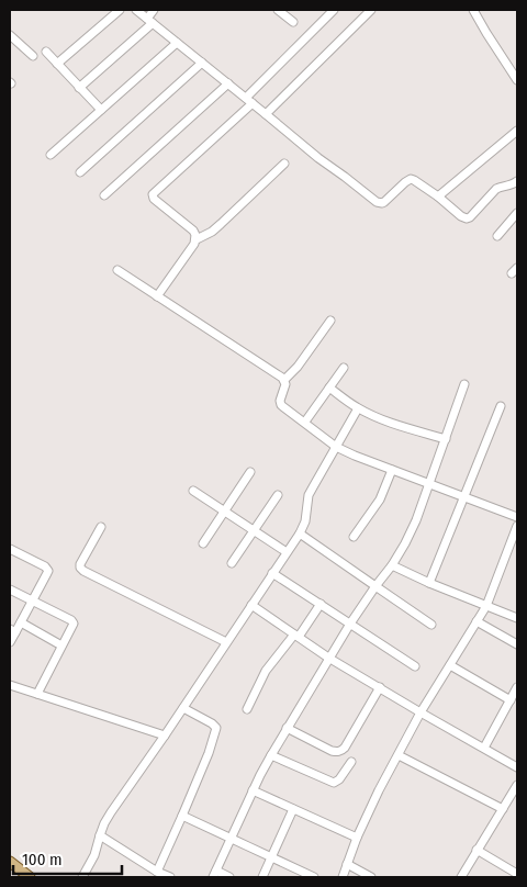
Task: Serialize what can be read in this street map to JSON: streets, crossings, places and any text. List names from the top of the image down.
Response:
{
  "scale_bar": "100 m"
}
